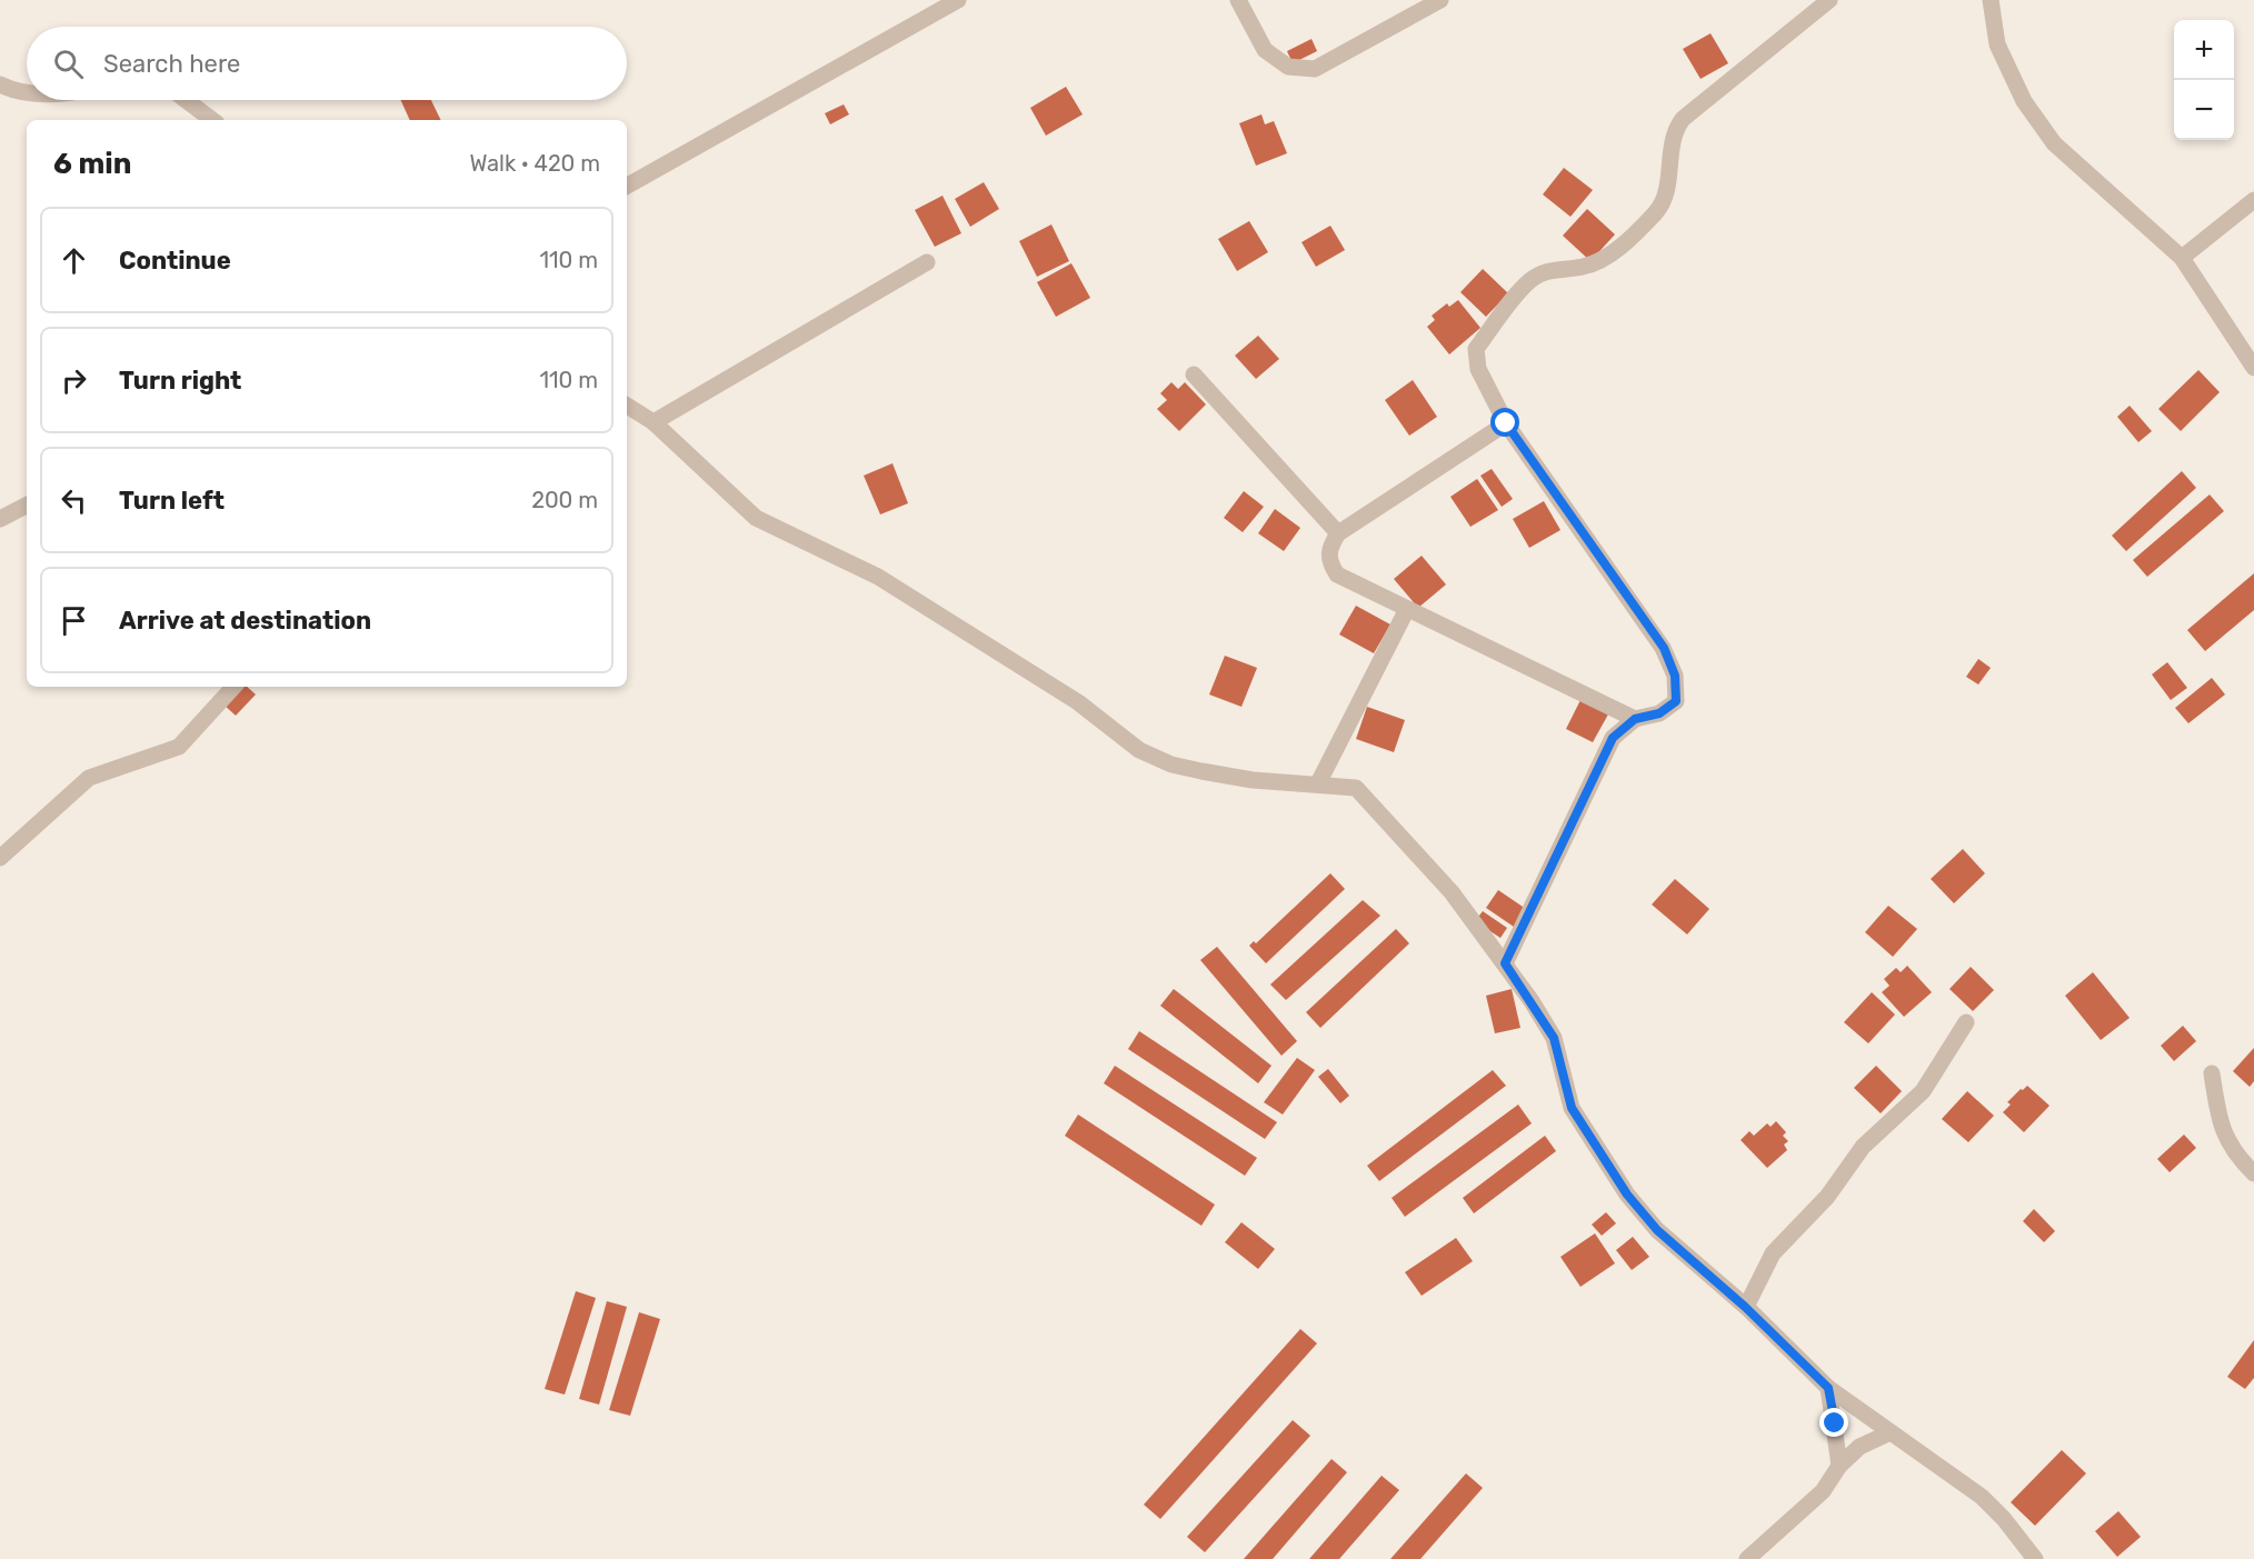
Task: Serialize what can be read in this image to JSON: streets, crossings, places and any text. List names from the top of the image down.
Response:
{
  "page": {
    "map_buttons": ["+", "−"],
    "search": "Search here",
    "heading": ["6 min", "Walk · 420 m"],
    "list": [
      ["Continue", "110 m"],
      ["Turn right", "110 m"],
      ["Turn left", "200 m"],
      "Arrive at destination"
    ]
  }
}
